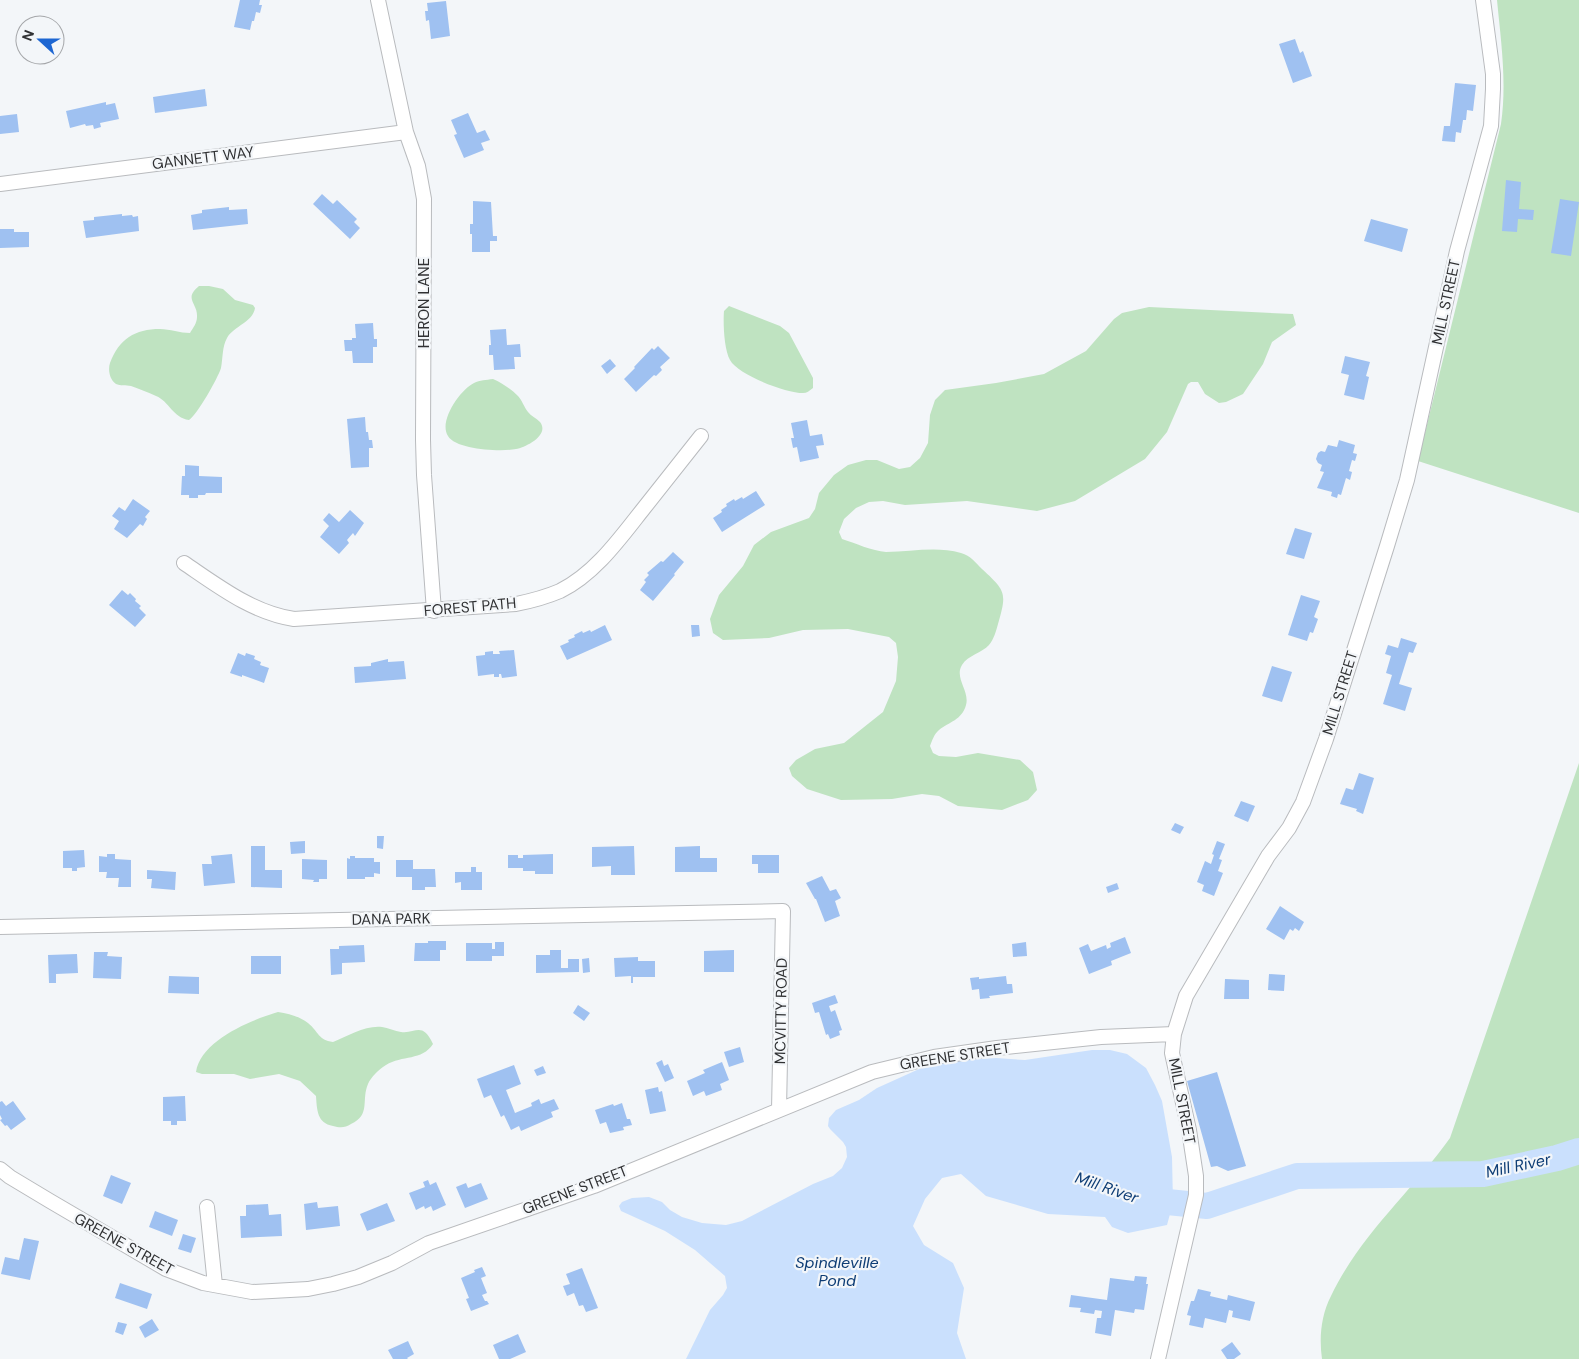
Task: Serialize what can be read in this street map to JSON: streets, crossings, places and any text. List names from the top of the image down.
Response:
{
  "streets": {
    "street": [
      "GANNETT WAY",
      "MILL STREET",
      "HERON LANE",
      "FOREST PATH",
      "DANA PARK",
      "MCVITTY ROAD",
      "GREENE STREET"
    ]
  },
  "crossings": [
    ["GANNETT WAY", "HERON LANE"],
    ["MILL STREET", "GREENE STREET"],
    ["HERON LANE", "FOREST PATH"],
    ["DANA PARK", "MCVITTY ROAD"],
    ["MCVITTY ROAD", "GREENE STREET"]
  ],
  "water": ["Mill River", "Spindleville Pond"],
  "north": "left"
}
